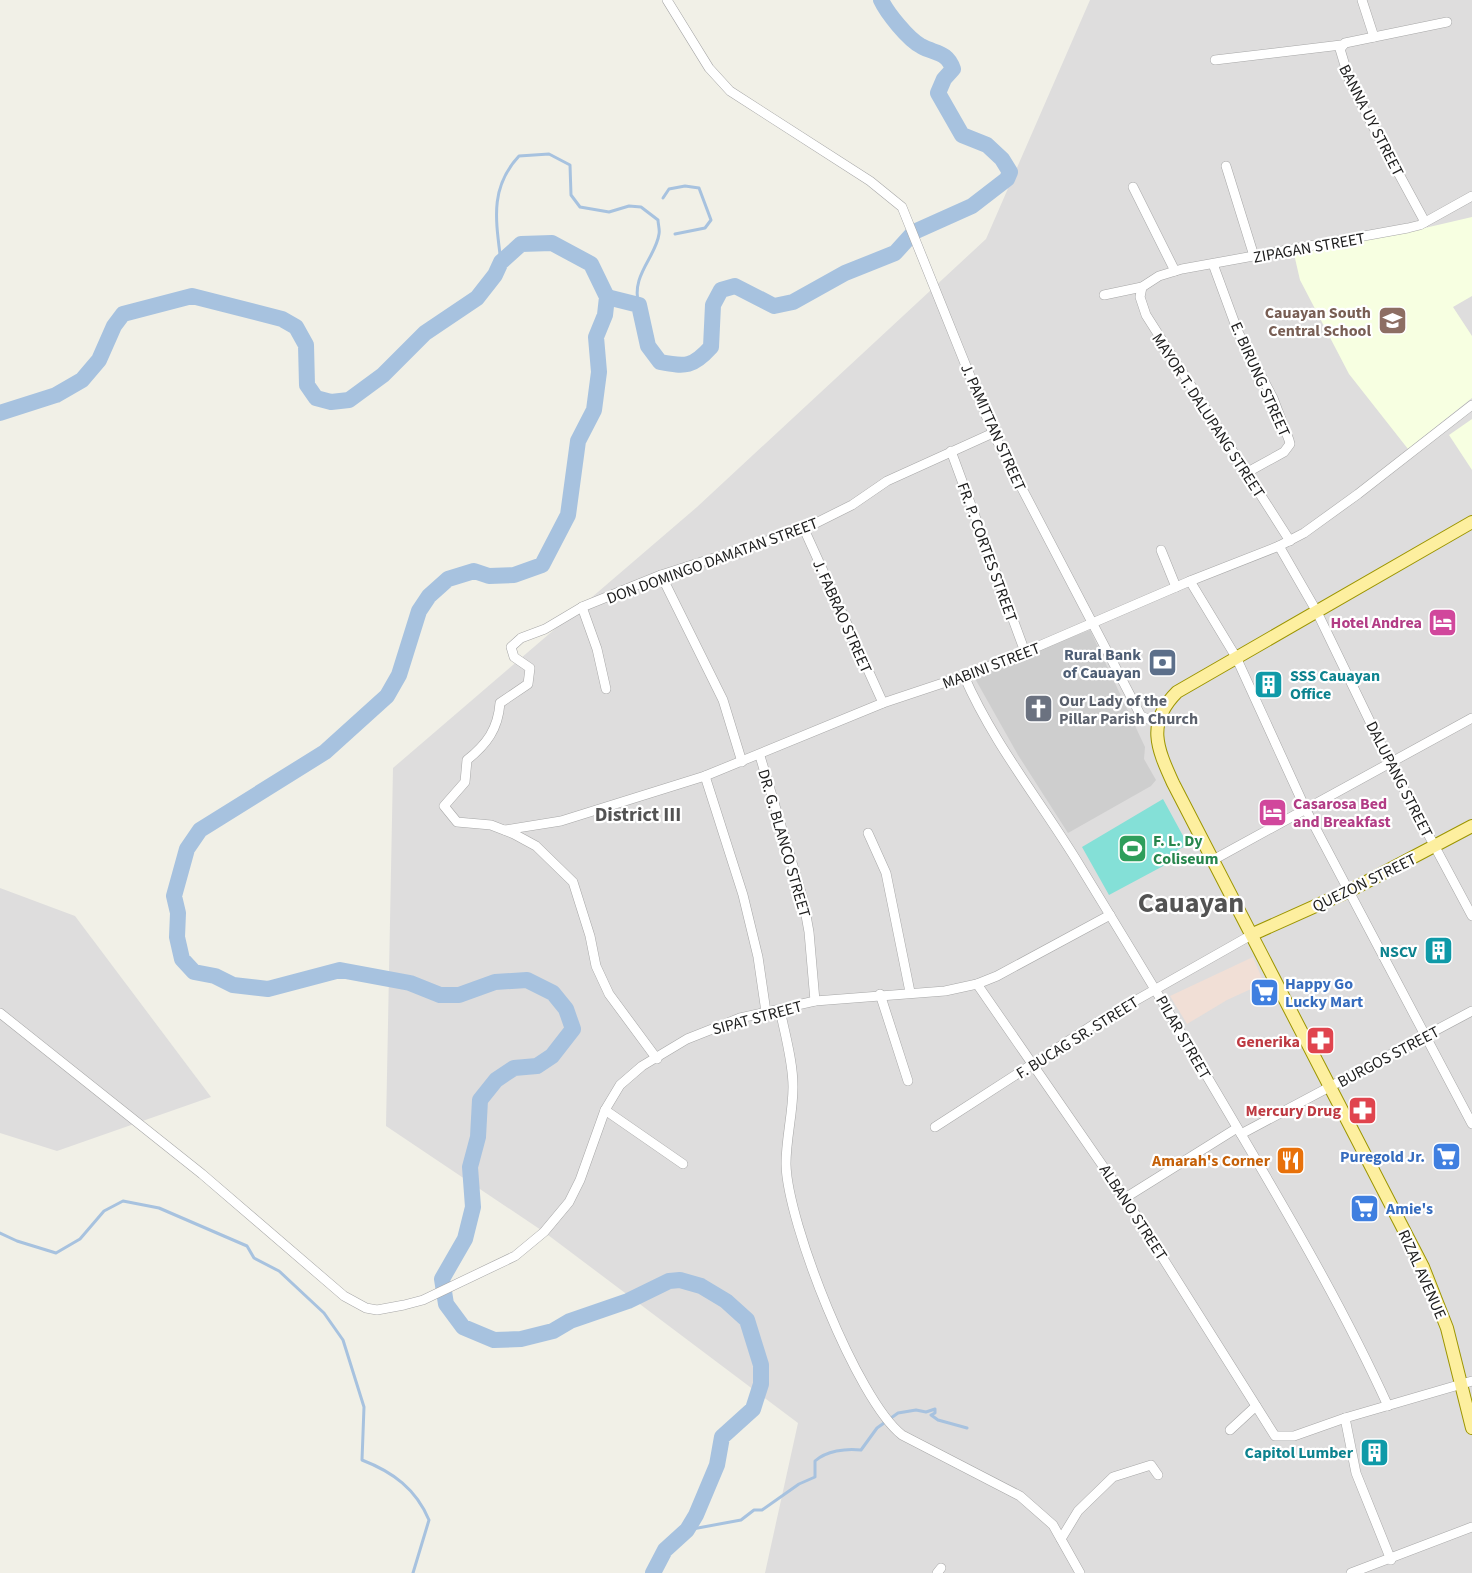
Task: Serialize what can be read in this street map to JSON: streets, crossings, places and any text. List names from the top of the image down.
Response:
{
  "streets": {
    "main road": ["QUEZON STREET", "RIZAL AVENUE"],
    "street": [
      "BANNA UY STREET",
      "ZIPAGAN STREET",
      "E. BIRUNG STREET",
      "MAYOR T. DALUPANG STREET",
      "J. PAMITTAN STREET",
      "FR. P. CORTES STREET",
      "DON DOMINGO DAMATAN STREET",
      "J. FABRAO STREET",
      "MABINI STREET",
      "DALUPANG STREET",
      "DR. G. BLANCO STREET",
      "SIPAT STREET",
      "F. BUCAG SR. STREET",
      "PILAR STREET",
      "BURGOS STREET",
      "ALBANO STREET"
    ]
  },
  "crossings": [
    ["BANNA UY STREET", "ZIPAGAN STREET"],
    ["ZIPAGAN STREET", "E. BIRUNG STREET"],
    ["ZIPAGAN STREET", "MAYOR T. DALUPANG STREET"],
    ["E. BIRUNG STREET", "MAYOR T. DALUPANG STREET"],
    ["MAYOR T. DALUPANG STREET", "MABINI STREET"],
    ["J. PAMITTAN STREET", "DON DOMINGO DAMATAN STREET"],
    ["J. PAMITTAN STREET", "MABINI STREET"],
    ["FR. P. CORTES STREET", "DON DOMINGO DAMATAN STREET"],
    ["FR. P. CORTES STREET", "MABINI STREET"],
    ["DON DOMINGO DAMATAN STREET", "J. FABRAO STREET"],
    ["DON DOMINGO DAMATAN STREET", "MABINI STREET"],
    ["DON DOMINGO DAMATAN STREET", "SIPAT STREET"],
    ["J. FABRAO STREET", "MABINI STREET"],
    ["MABINI STREET", "DALUPANG STREET"],
    ["MABINI STREET", "DR. G. BLANCO STREET"],
    ["MABINI STREET", "PILAR STREET"],
    ["DALUPANG STREET", "QUEZON STREET"],
    ["DR. G. BLANCO STREET", "SIPAT STREET"],
    ["QUEZON STREET", "F. BUCAG SR. STREET"],
    ["QUEZON STREET", "RIZAL AVENUE"],
    ["SIPAT STREET", "PILAR STREET"],
    ["SIPAT STREET", "ALBANO STREET"],
    ["F. BUCAG SR. STREET", "PILAR STREET"],
    ["F. BUCAG SR. STREET", "ALBANO STREET"],
    ["F. BUCAG SR. STREET", "RIZAL AVENUE"],
    ["PILAR STREET", "BURGOS STREET"],
    ["BURGOS STREET", "ALBANO STREET"],
    ["BURGOS STREET", "RIZAL AVENUE"]
  ],
  "districts": ["District III", "Cauayan"],
  "places": {
    "school or university": ["Cauayan South Central School"],
    "hotel": ["Hotel Andrea", "Casarosa Bed and Breakfast"],
    "bank": ["Rural Bank of Cauayan"],
    "building": ["SSS Cauayan Office", "NSCV", "Capitol Lumber"],
    "church": ["Our Lady of the Pillar Parish Church"],
    "sports": ["F. L. Dy Coliseum"],
    "supermarket": ["Happy Go Lucky Mart", "Puregold Jr.", "Amie's"],
    "pharmacy": ["Generika", "Mercury Drug"],
    "restaurant": ["Amarah's Corner"]
  }
}
